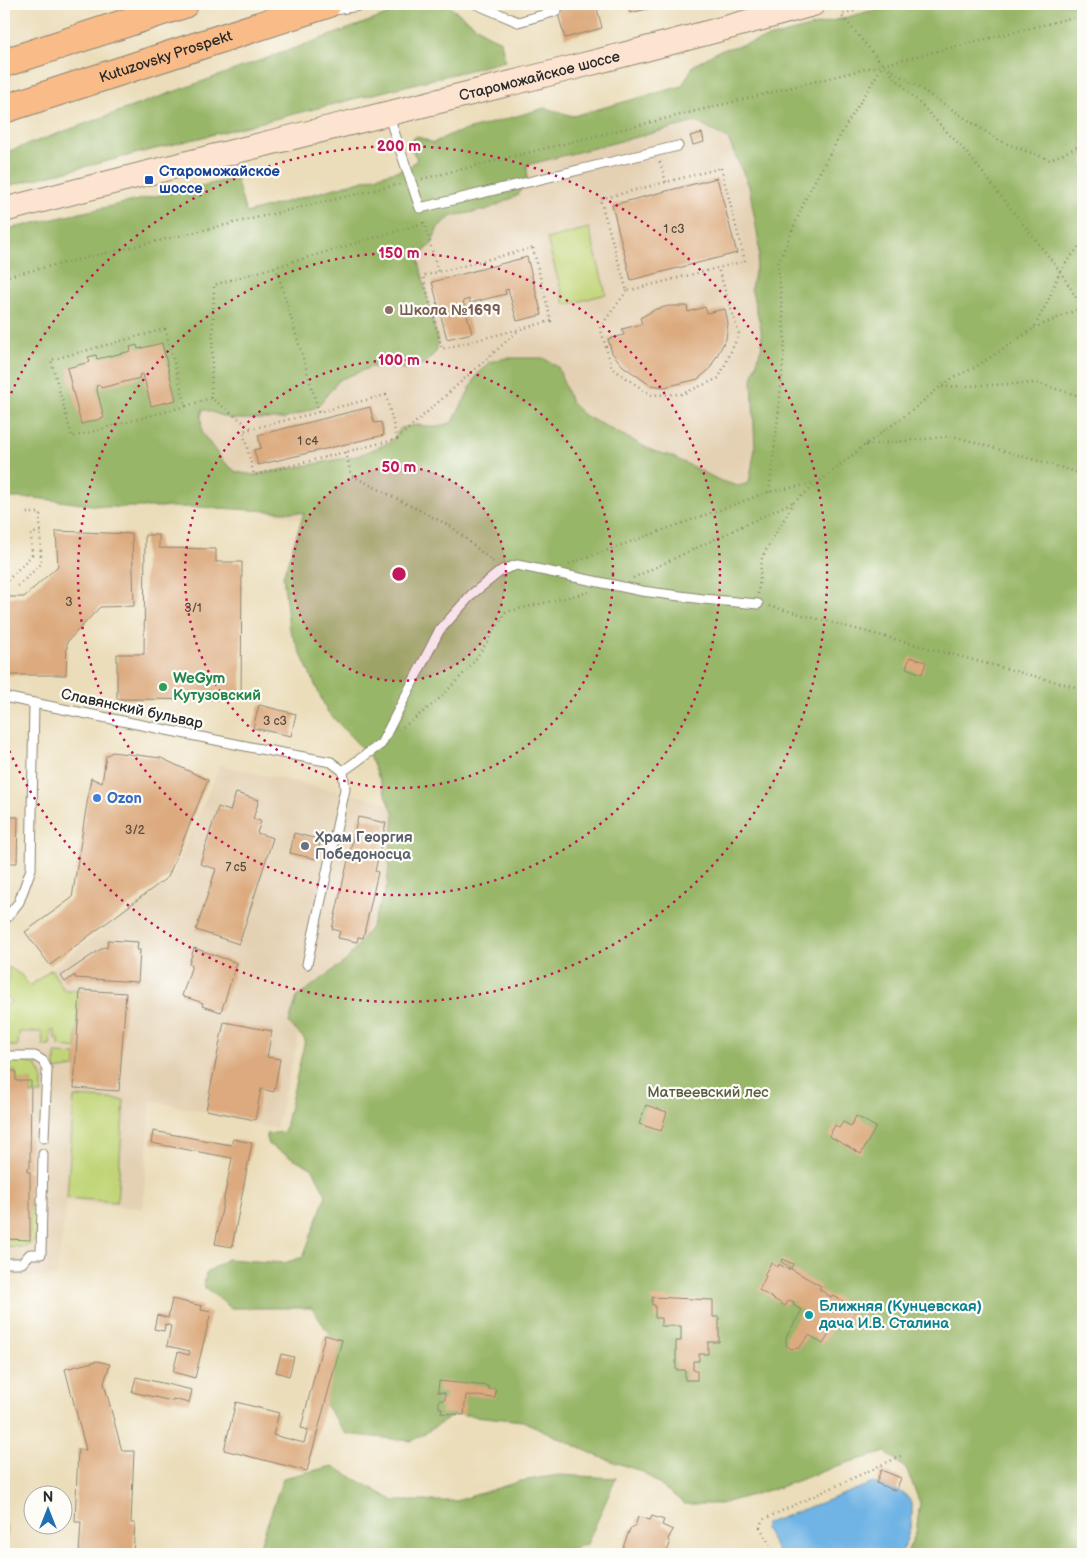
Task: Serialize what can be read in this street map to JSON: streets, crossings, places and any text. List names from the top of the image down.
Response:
{
  "streets": {
    "main road": ["Kutuzovsky Prospekt", "Староможайское шоссе"],
    "lane": ["Славянский бульвар"]
  },
  "parks": ["Матвеевский лес"],
  "places": {
    "transit": ["Староможайское шоссе"],
    "other": [
      "Школа №1699",
      "WeGym Кутузовский",
      "Ozon",
      "Храм Георгия Победоносца",
      "Ближняя (Кунцевская) дача И.В. Сталина"
    ]
  },
  "house_numbers": [
    "1 с3",
    "1 с4",
    "3",
    "3/1",
    "3 с3",
    "3/2",
    "7 с5"
  ],
  "north": "top",
  "rings": [
    "200 m",
    "150 m",
    "100 m",
    "50 m"
  ]
}
